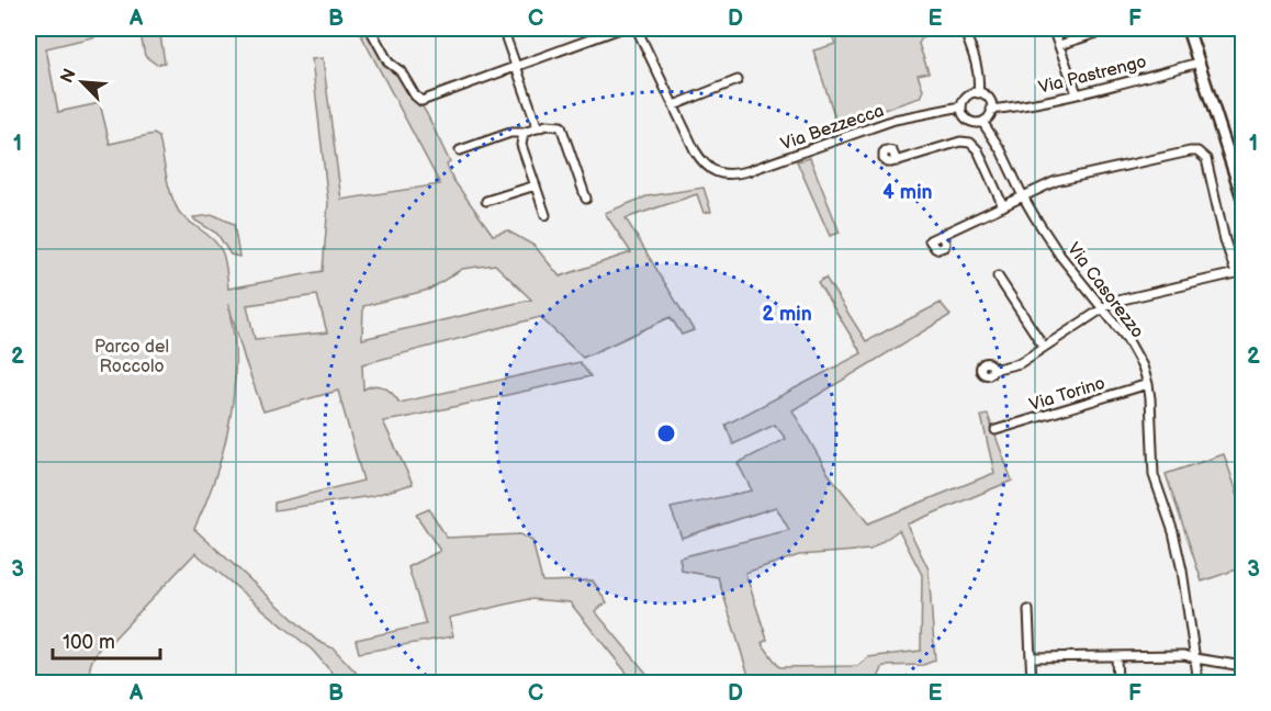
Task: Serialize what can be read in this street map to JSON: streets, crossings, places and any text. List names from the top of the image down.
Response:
{
  "streets": {
    "street": [
      "Via Pastrengo",
      "Via Bezzecca",
      "Via Casorezzo",
      "Via Torino"
    ]
  },
  "crossings": [
    ["Via Pastrengo", "Via Bezzecca"],
    ["Via Pastrengo", "Via Casorezzo"],
    ["Via Bezzecca", "Via Casorezzo"],
    ["Via Casorezzo", "Via Torino"]
  ],
  "parks": ["Parco del Roccolo"],
  "scale_bar": "100 m",
  "north": "top left",
  "grid": {
    "columns": [
      "A",
      "B",
      "C",
      "D",
      "E",
      "F"
    ],
    "rows": ["1", "2", "3"]
  },
  "rings": ["4 min", "2 min"]
}
